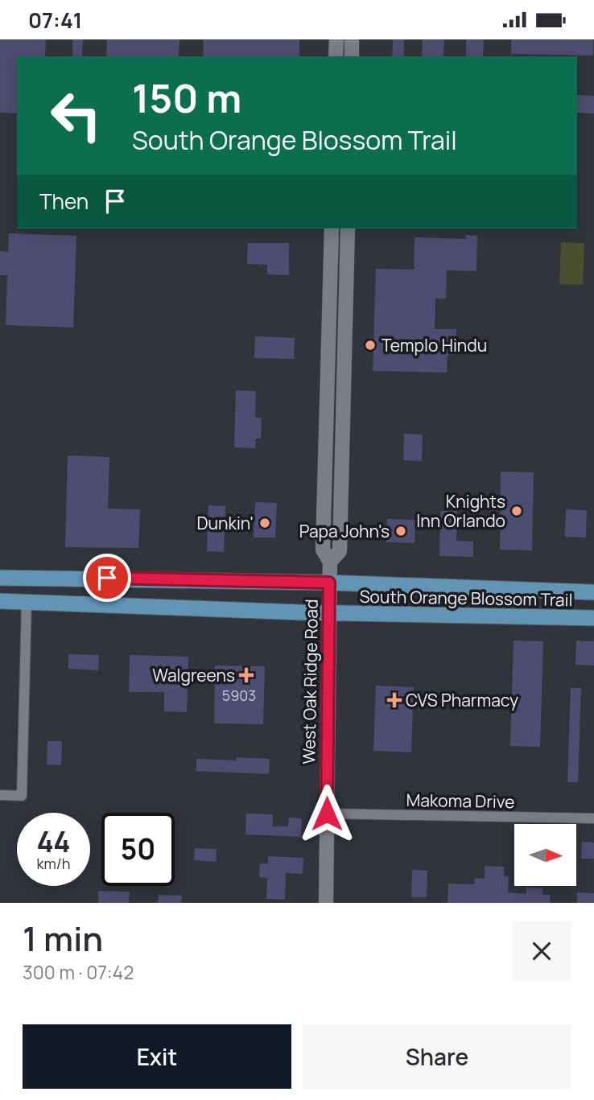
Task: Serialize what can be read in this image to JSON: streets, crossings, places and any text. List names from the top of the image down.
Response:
{
  "streets": {
    "main road": ["South Orange Blossom Trail"],
    "street": ["West Oak Ridge Road", "Makoma Drive"]
  },
  "crossings": [
    ["South Orange Blossom Trail", "West Oak Ridge Road"],
    ["West Oak Ridge Road", "Makoma Drive"]
  ],
  "places": {
    "other": [
      "Templo Hindu",
      "Knights Inn Orlando",
      "Dunkin'",
      "Papa John's"
    ],
    "health": ["Walgreens", "CVS Pharmacy"]
  },
  "house_numbers": ["5903"],
  "north": "right",
  "page": {
    "status": "07:41",
    "turn": ["150 m", "South Orange Blossom Trail"],
    "then": "Then",
    "speed": "44 km/h",
    "limit": "50",
    "heading": ["1 min", "300 m · 07:42"],
    "buttons": ["Exit", "Share"]
  }
}
